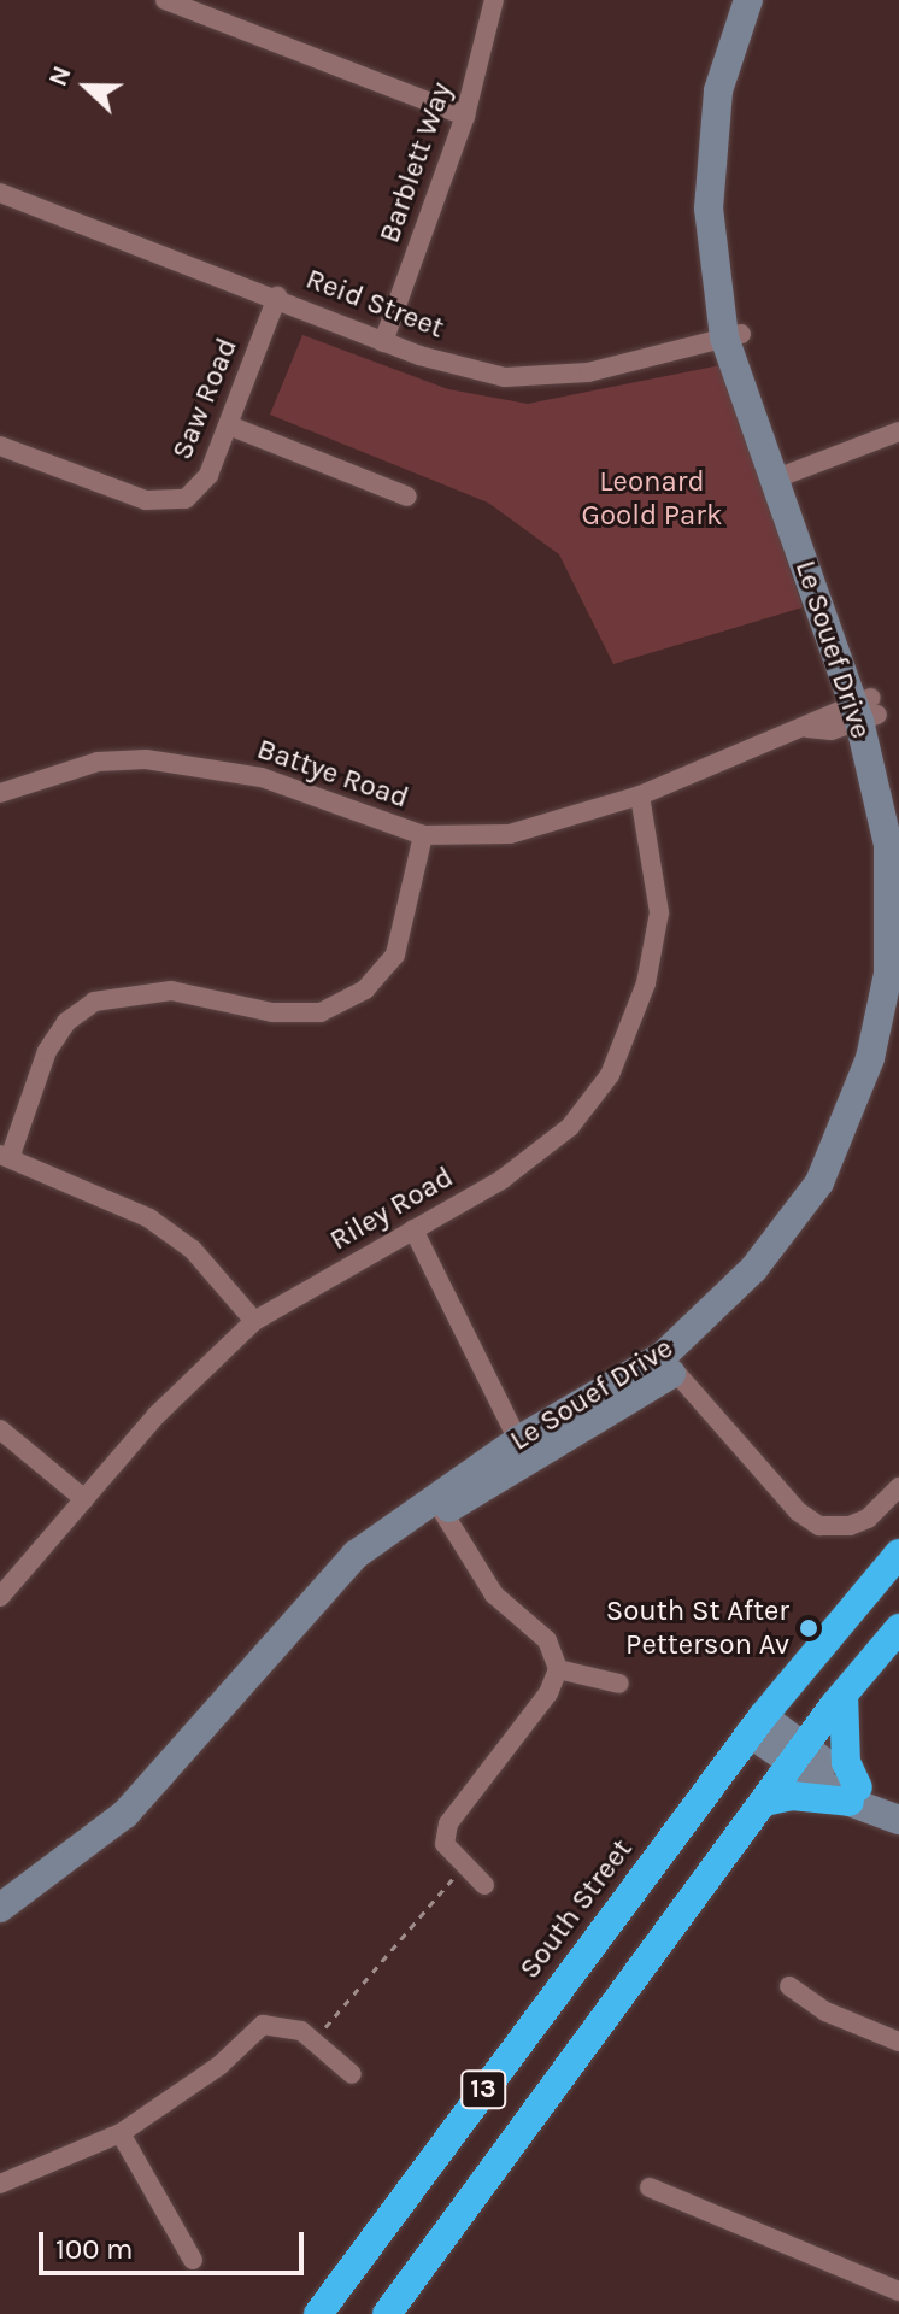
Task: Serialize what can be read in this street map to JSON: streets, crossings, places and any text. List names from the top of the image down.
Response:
{
  "streets": {
    "highway": ["South Street", "13"],
    "street": [
      "Barblett Way",
      "Reid Street",
      "Saw Road",
      "Le Souef Drive",
      "Battye Road",
      "Riley Road"
    ]
  },
  "crossings": [
    ["Barblett Way", "Reid Street"],
    ["Reid Street", "Saw Road"],
    ["Reid Street", "Le Souef Drive"],
    ["Le Souef Drive", "Battye Road"],
    ["Battye Road", "Riley Road"]
  ],
  "parks": ["Leonard Goold Park"],
  "places": ["South St After Petterson Av"],
  "scale_bar": "100 m",
  "north": "left"
}
